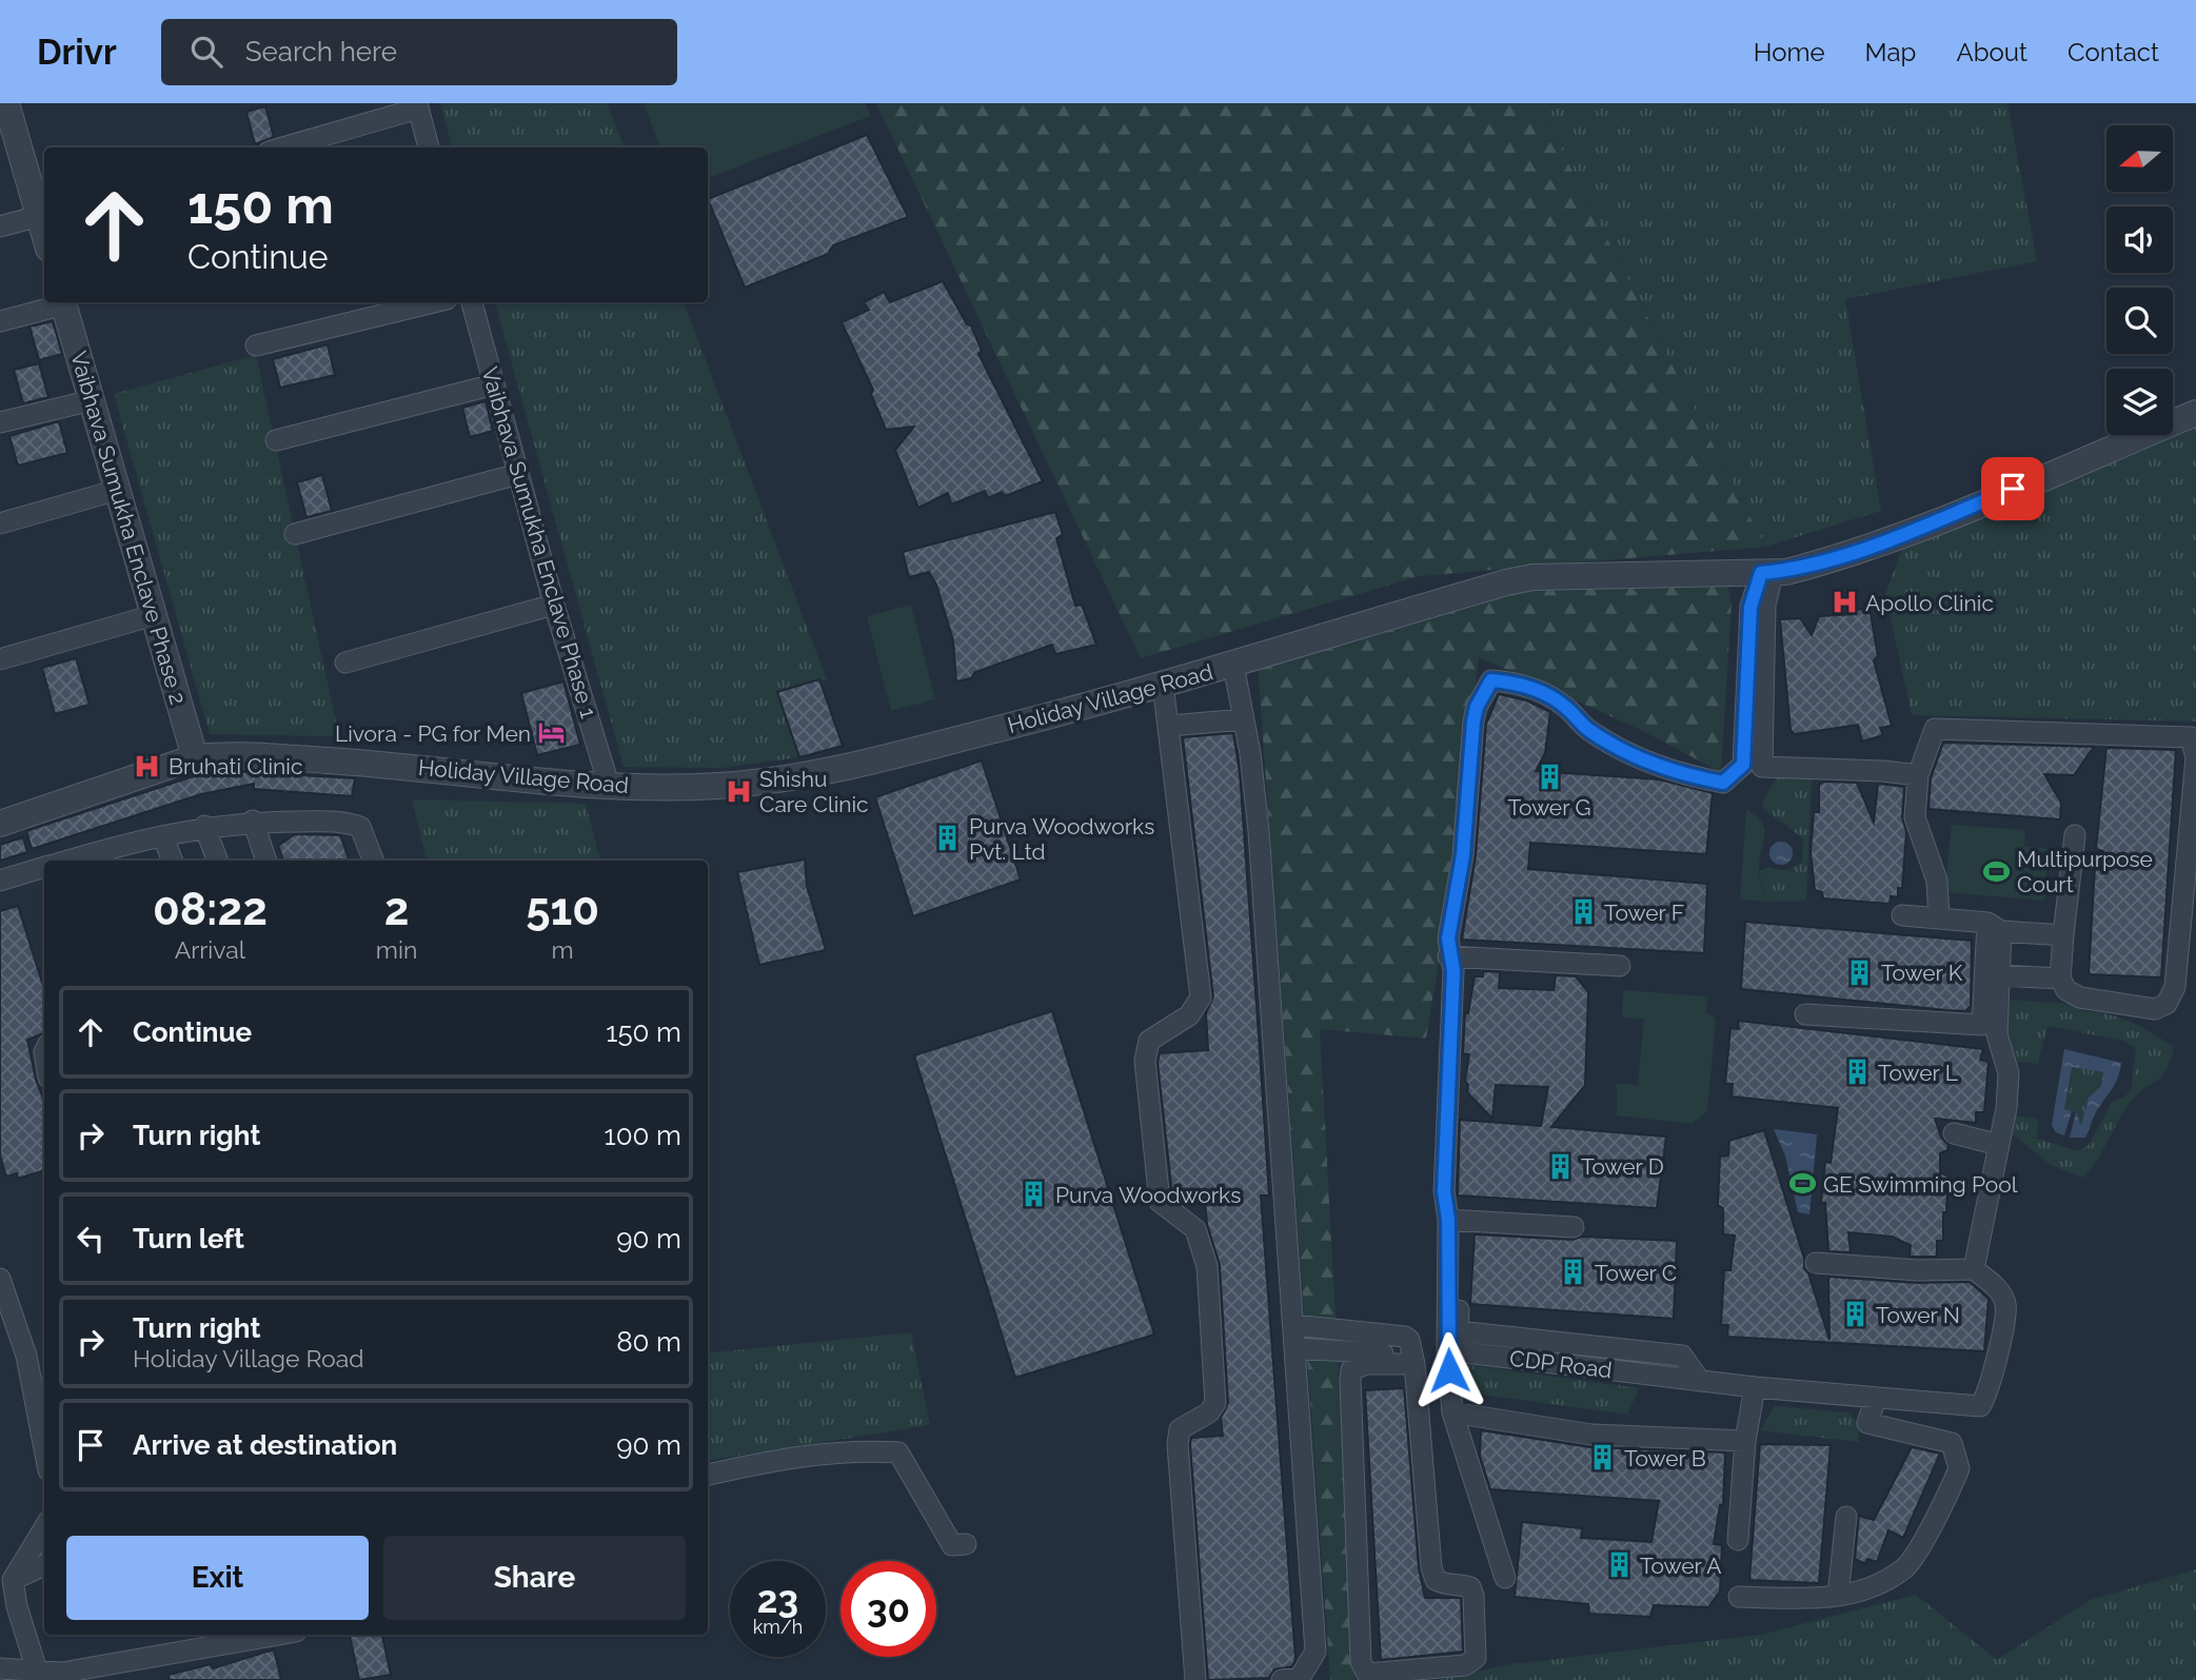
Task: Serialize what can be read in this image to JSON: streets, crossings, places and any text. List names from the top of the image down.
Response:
{
  "streets": {
    "street": [
      "Vaibhava Sumukha Enclave Phase 2",
      "Vaibhava Sumukha Enclave Phase 1",
      "Holiday Village Road",
      "CDP Road"
    ]
  },
  "crossings": [
    ["Vaibhava Sumukha Enclave Phase 2", "Holiday Village Road"],
    ["Vaibhava Sumukha Enclave Phase 1", "Holiday Village Road"]
  ],
  "places": {
    "hospital": ["Apollo Clinic", "Bruhati Clinic", "Shishu Care Clinic"],
    "hotel": ["Livora - PG for Men"],
    "building": [
      "Tower G",
      "Purva Woodworks Pvt. Ltd",
      "Tower F",
      "Tower K",
      "Tower L",
      "Tower D",
      "Purva Woodworks",
      "Tower C",
      "Tower N",
      "Tower B",
      "Tower A"
    ],
    "sports": ["Multipurpose Court", "GE Swimming Pool"]
  },
  "north": "left",
  "page": {
    "header": "Drivr",
    "search": "Search here",
    "nav": [
      "Home",
      "Map",
      "About",
      "Contact"
    ],
    "turn": ["150 m", "Continue"],
    "eta": [
      "08:22",
      "Arrival",
      "2",
      "min",
      "510",
      "m"
    ],
    "list": [
      {
        "name": "Continue",
        "value": "150 m"
      },
      {
        "name": "Turn right",
        "value": "100 m"
      },
      {
        "name": "Turn left",
        "value": "90 m"
      },
      {
        "name": "Turn right",
        "note": "Holiday Village Road",
        "value": "80 m"
      },
      {
        "name": "Arrive at destination",
        "value": "90 m"
      }
    ],
    "buttons": ["Exit", "Share"],
    "speed": "23 km/h",
    "limit": "30"
  }
}
